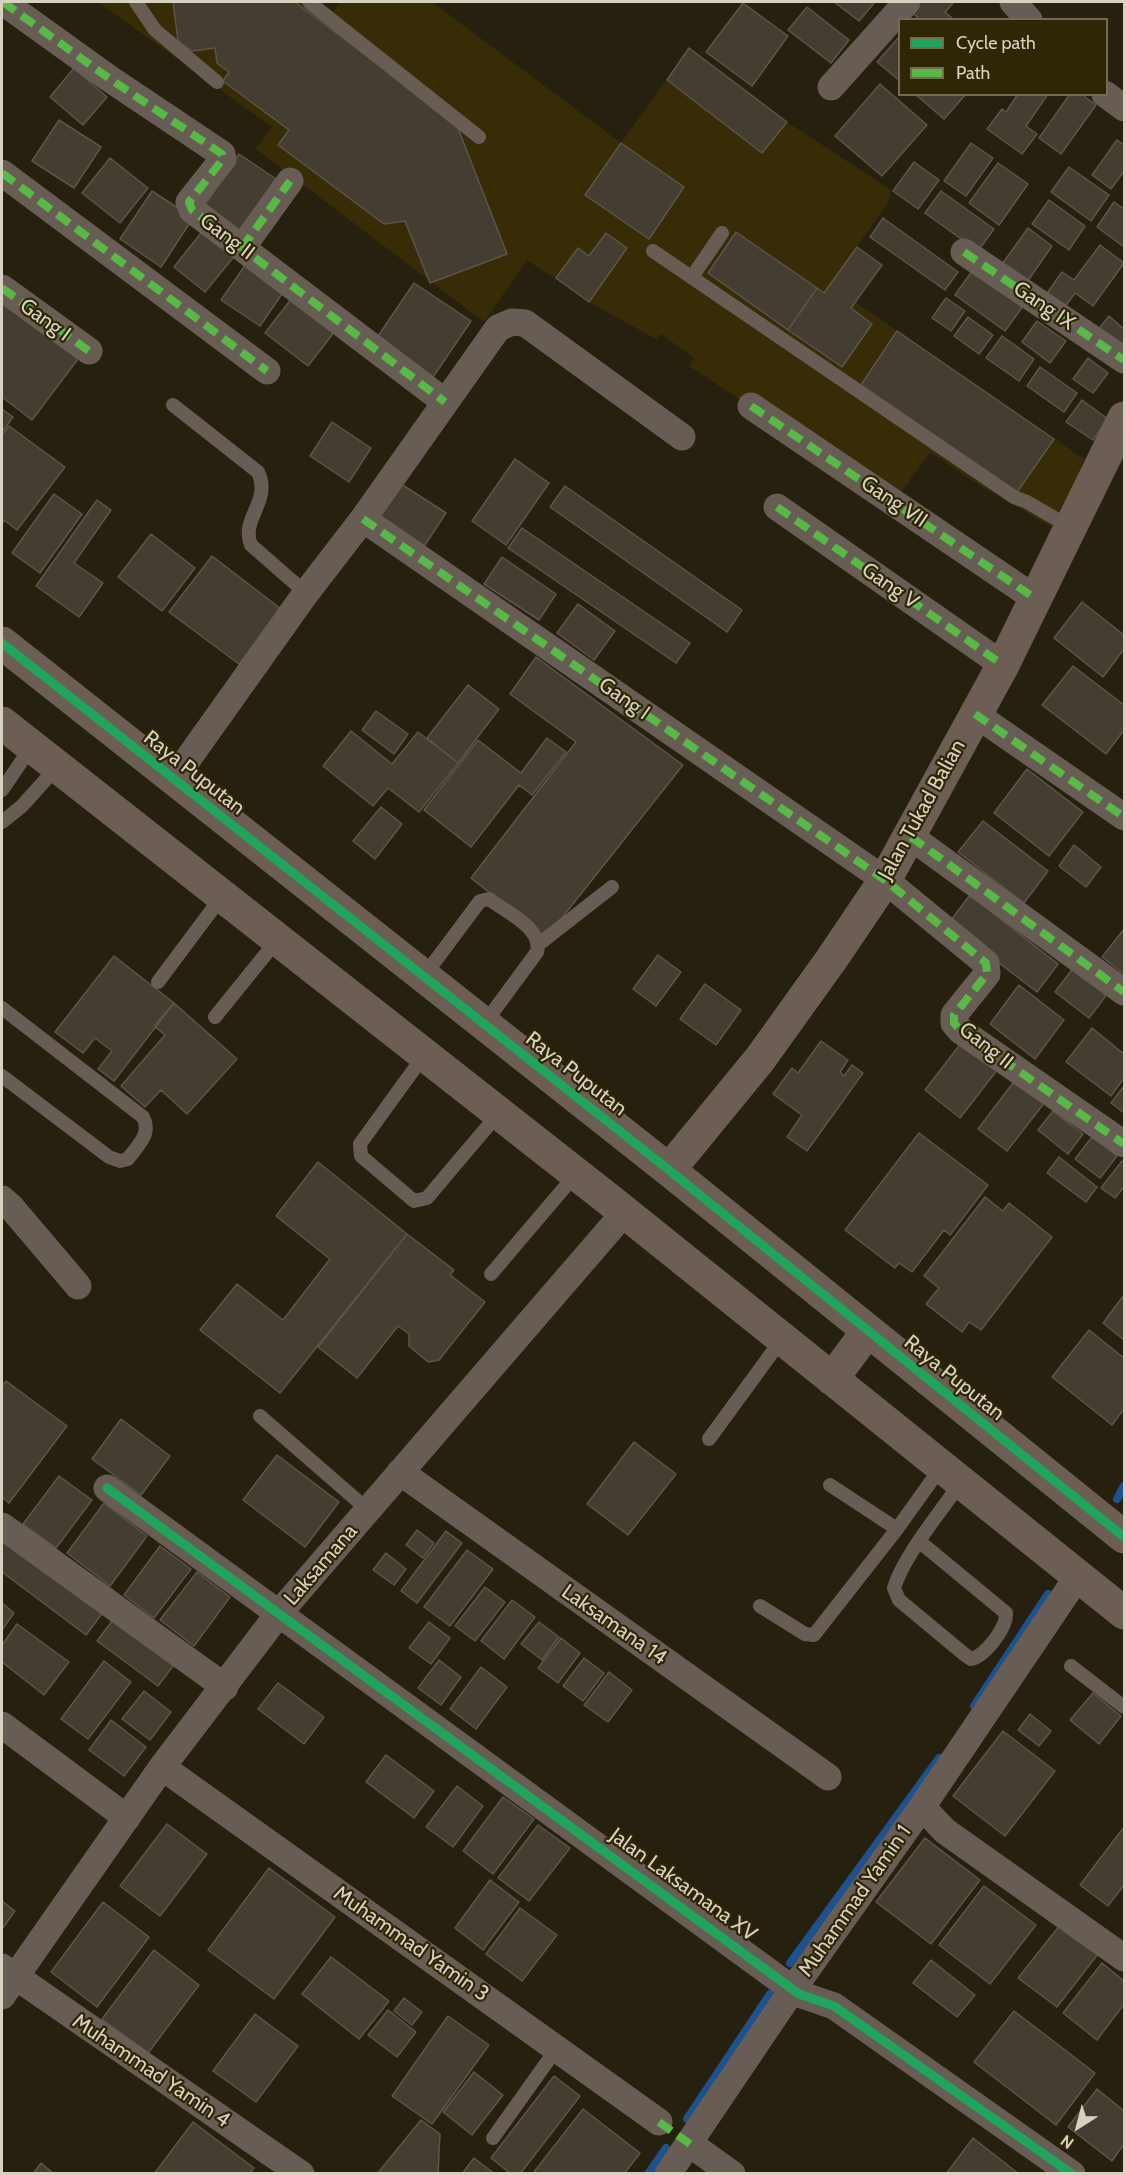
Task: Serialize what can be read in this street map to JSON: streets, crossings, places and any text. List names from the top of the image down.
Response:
{
  "streets": {
    "main road": ["Raya Puputan", "Jalan Tukad Balian"],
    "street": [
      "Gang II",
      "Gang IX",
      "Gang I",
      "Gang VII",
      "Gang V",
      "Laksamana",
      "Laksamana 14",
      "Jalan Laksamana XV",
      "Muhammad Yamin 1",
      "Muhammad Yamin 3",
      "Muhammad Yamin 4"
    ]
  },
  "crossings": [
    ["Gang II", "Gang I"],
    ["Gang II", "Jalan Tukad Balian"],
    ["Gang I", "Jalan Tukad Balian"],
    ["Gang VII", "Jalan Tukad Balian"],
    ["Gang V", "Jalan Tukad Balian"],
    ["Raya Puputan", "Jalan Tukad Balian"],
    ["Laksamana", "Laksamana 14"],
    ["Laksamana", "Jalan Laksamana XV"],
    ["Laksamana", "Muhammad Yamin 3"],
    ["Laksamana", "Muhammad Yamin 4"],
    ["Jalan Laksamana XV", "Muhammad Yamin 1"]
  ],
  "legend": ["Cycle path", "Path"],
  "north": "bottom left"
}
